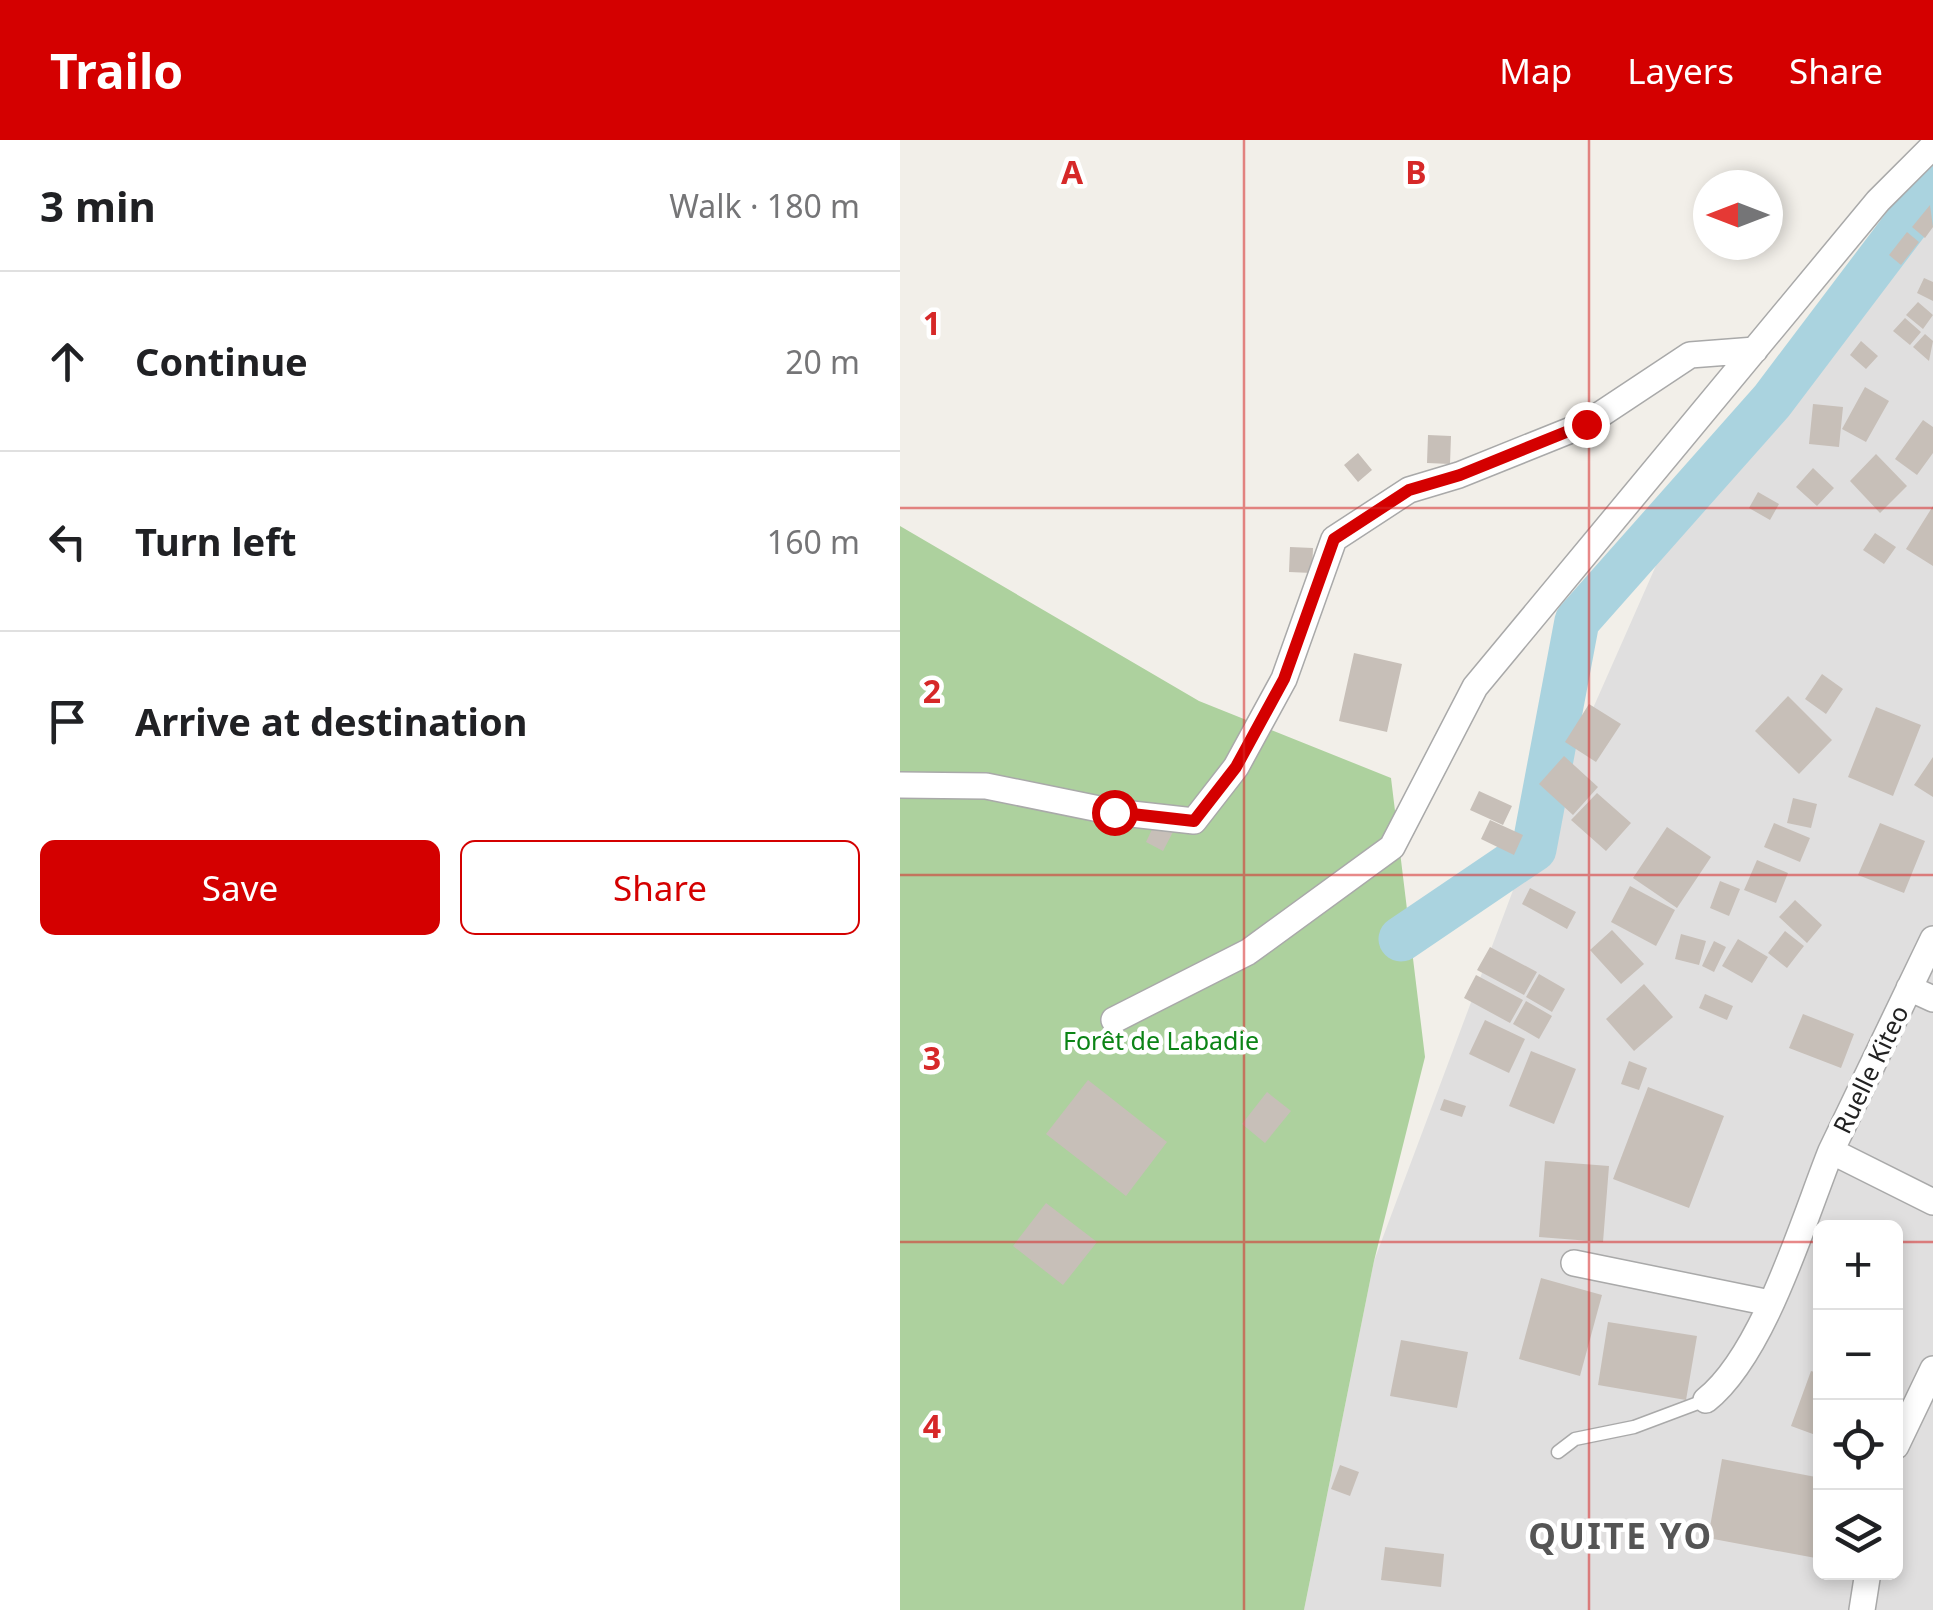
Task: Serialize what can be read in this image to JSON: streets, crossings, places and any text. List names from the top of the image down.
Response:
{
  "streets": {
    "street": ["Ruelle Kiteo"]
  },
  "districts": ["QUITE YO"],
  "parks": ["Forêt de Labadie"],
  "north": "left",
  "page": {
    "header": "Trailo",
    "nav": ["Map", "Layers", "Share"],
    "heading": ["3 min", "Walk · 180 m"],
    "list": [
      ["Continue", "20 m"],
      ["Turn left", "160 m"],
      "Arrive at destination"
    ],
    "buttons": ["Save", "Share"],
    "map_buttons": ["+", "−"]
  },
  "grid": {
    "columns": ["A", "B"],
    "rows": [
      "1",
      "2",
      "3",
      "4"
    ]
  }
}
